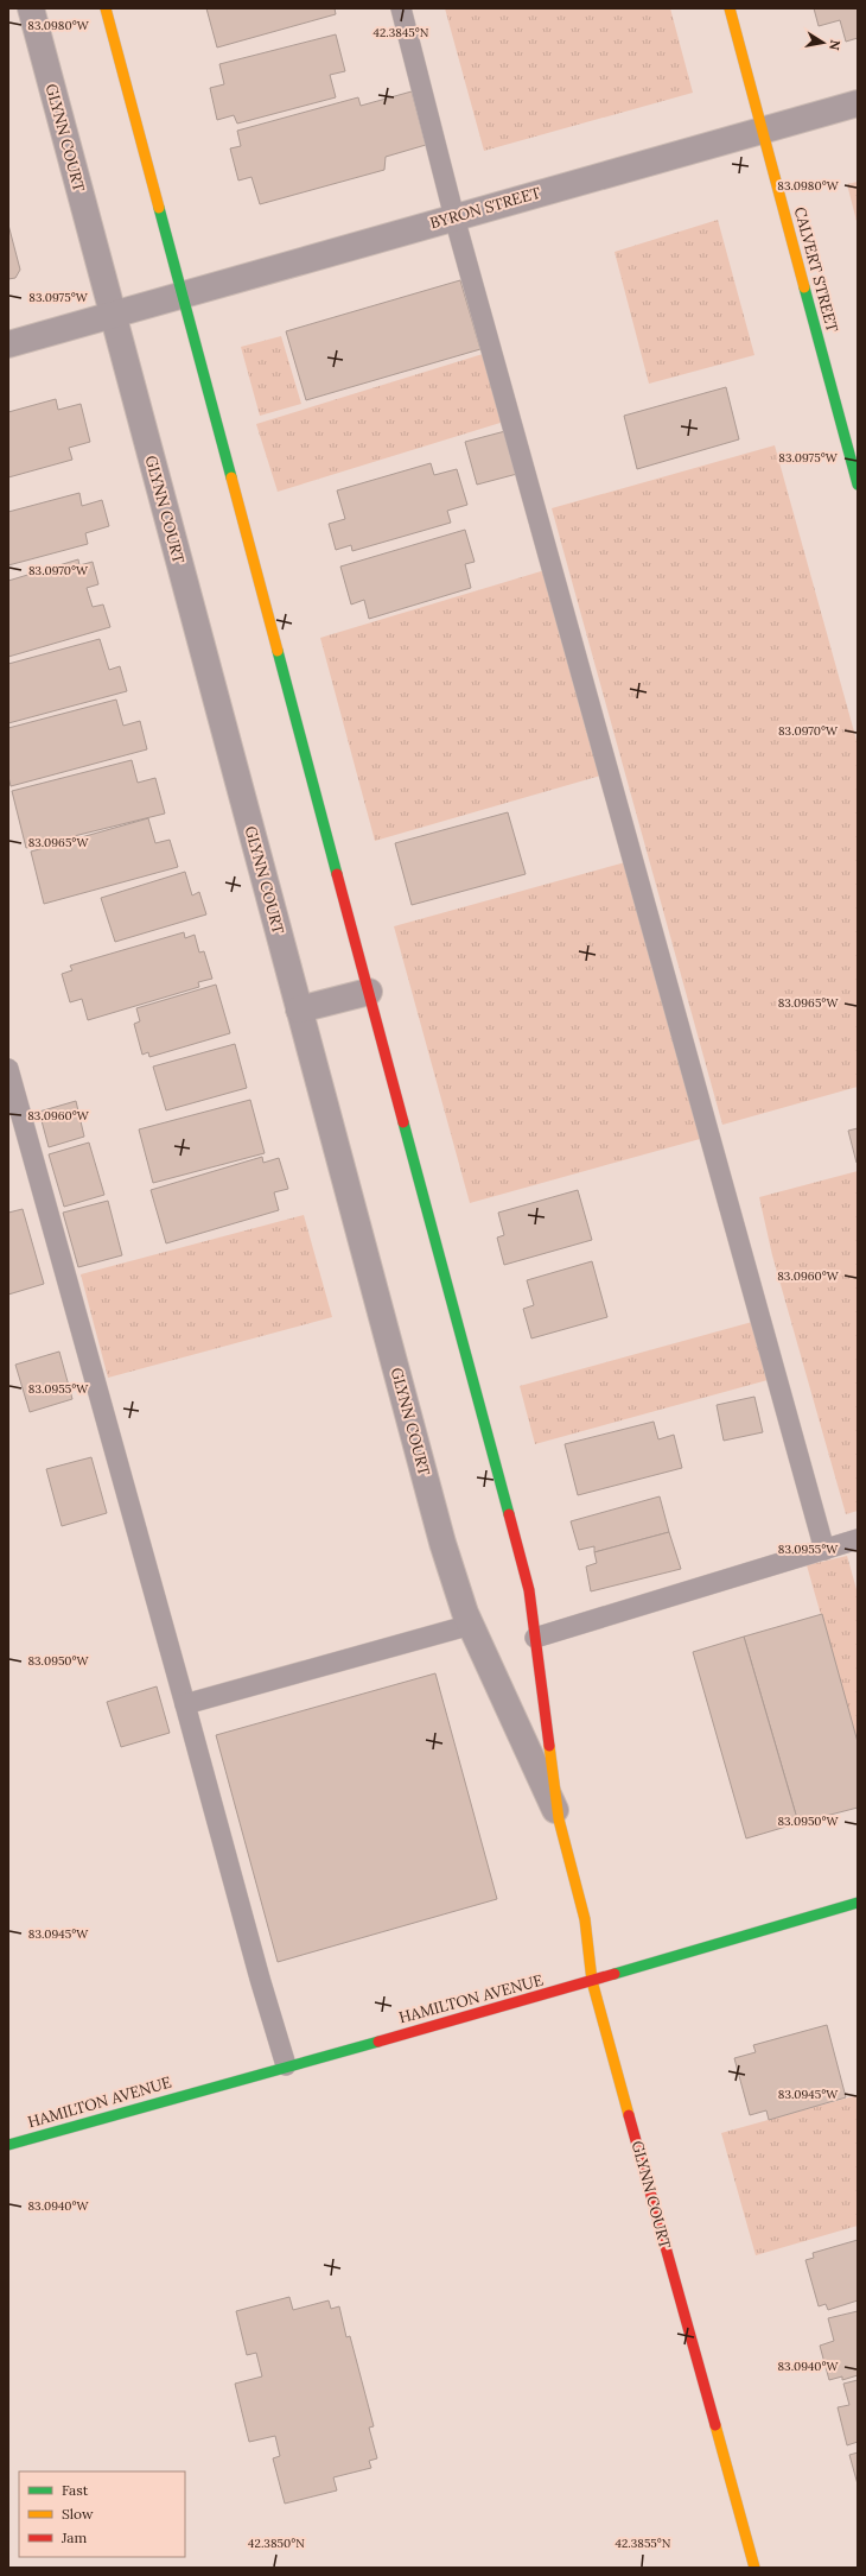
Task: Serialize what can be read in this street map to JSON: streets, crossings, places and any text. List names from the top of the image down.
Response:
{
  "streets": {
    "street": [
      "GLYNN COURT",
      "BYRON STREET",
      "CALVERT STREET",
      "HAMILTON AVENUE"
    ]
  },
  "crossings": [
    ["GLYNN COURT", "BYRON STREET"],
    ["GLYNN COURT", "HAMILTON AVENUE"],
    ["BYRON STREET", "CALVERT STREET"]
  ],
  "legend": ["Fast", "Slow", "Jam"],
  "north": "right",
  "coordinates": [
    "83.0980°W",
    "42.3845°N",
    "83.0975°W",
    "83.0970°W",
    "83.0965°W",
    "83.0960°W",
    "83.0955°W",
    "83.0950°W",
    "83.0945°W",
    "83.0940°W",
    "42.3850°N",
    "42.3855°N"
  ]
}
